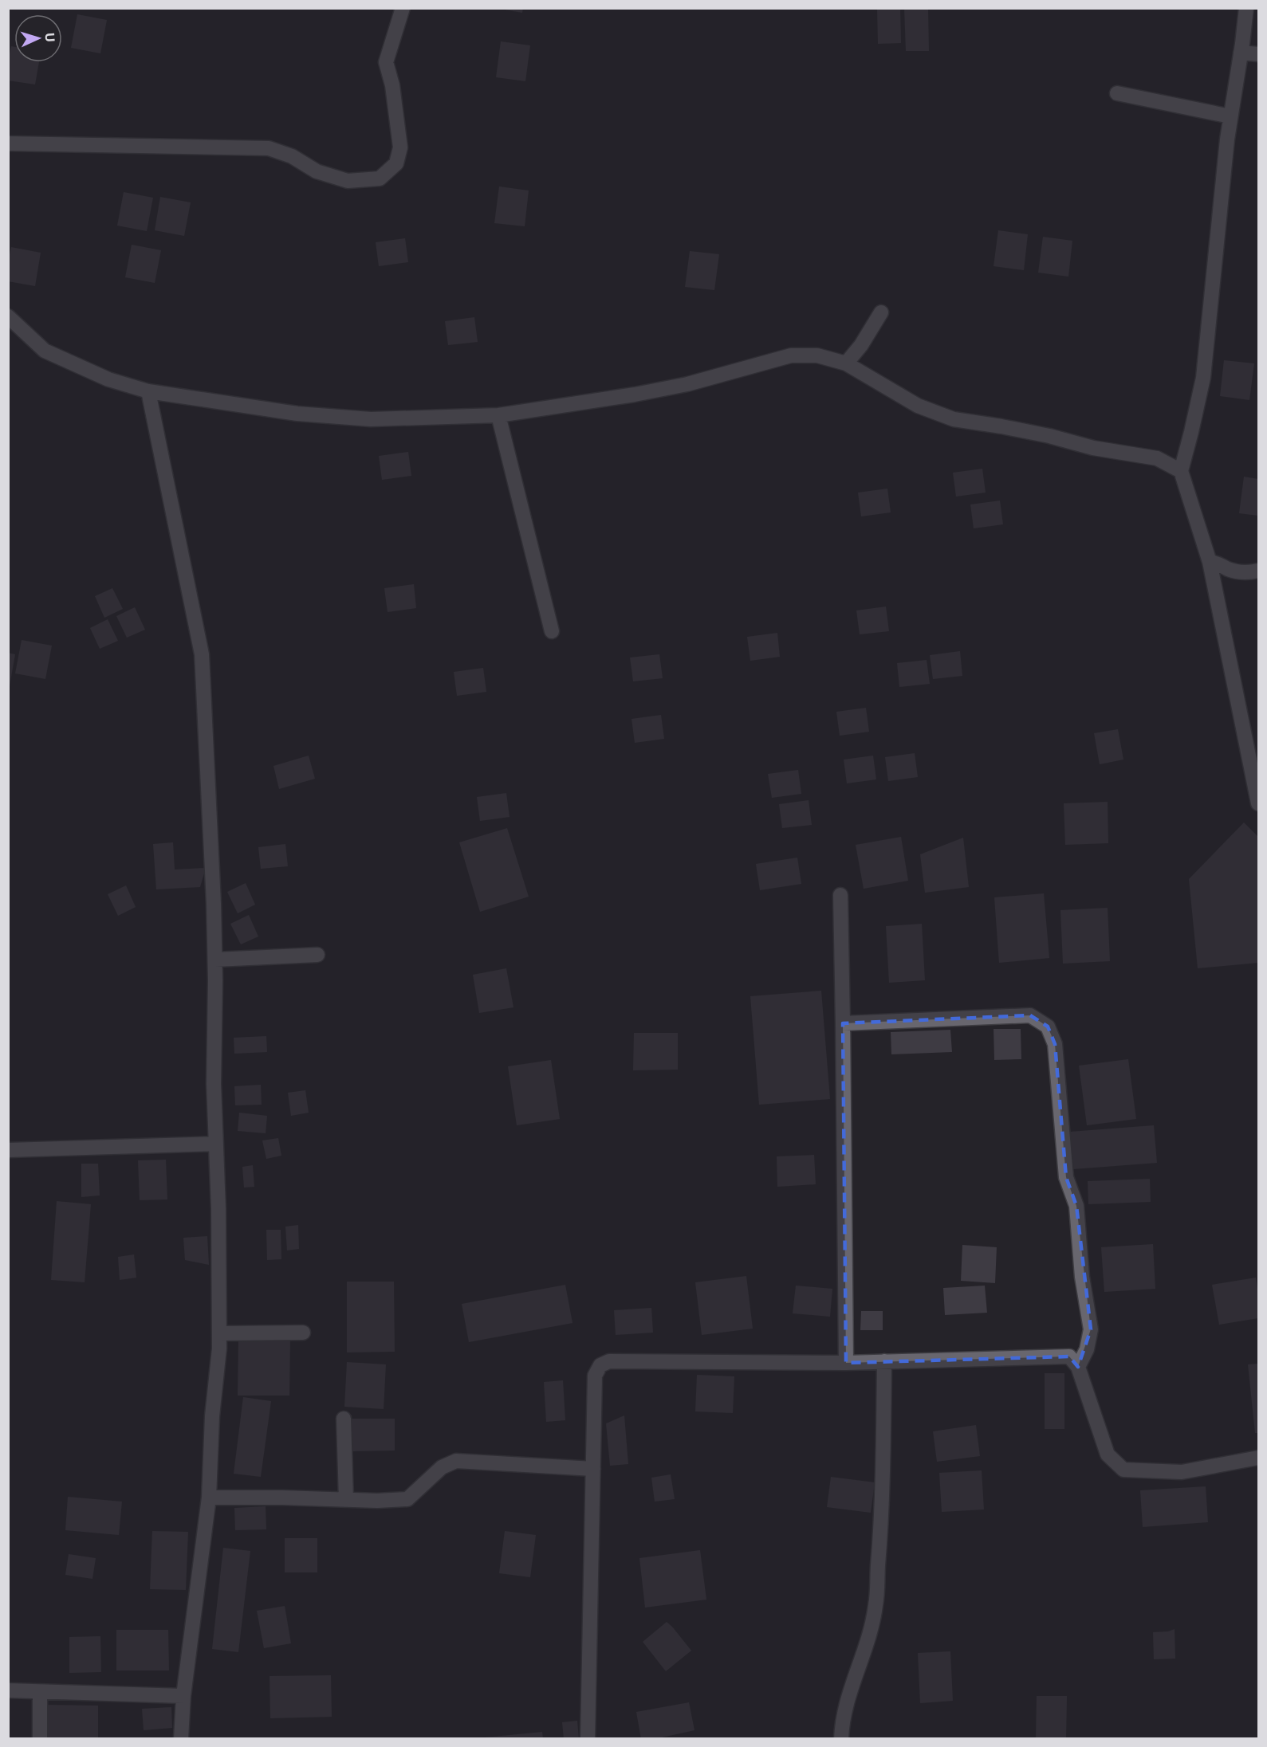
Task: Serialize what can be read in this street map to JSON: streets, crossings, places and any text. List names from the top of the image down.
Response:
{
  "north": "right"
}
